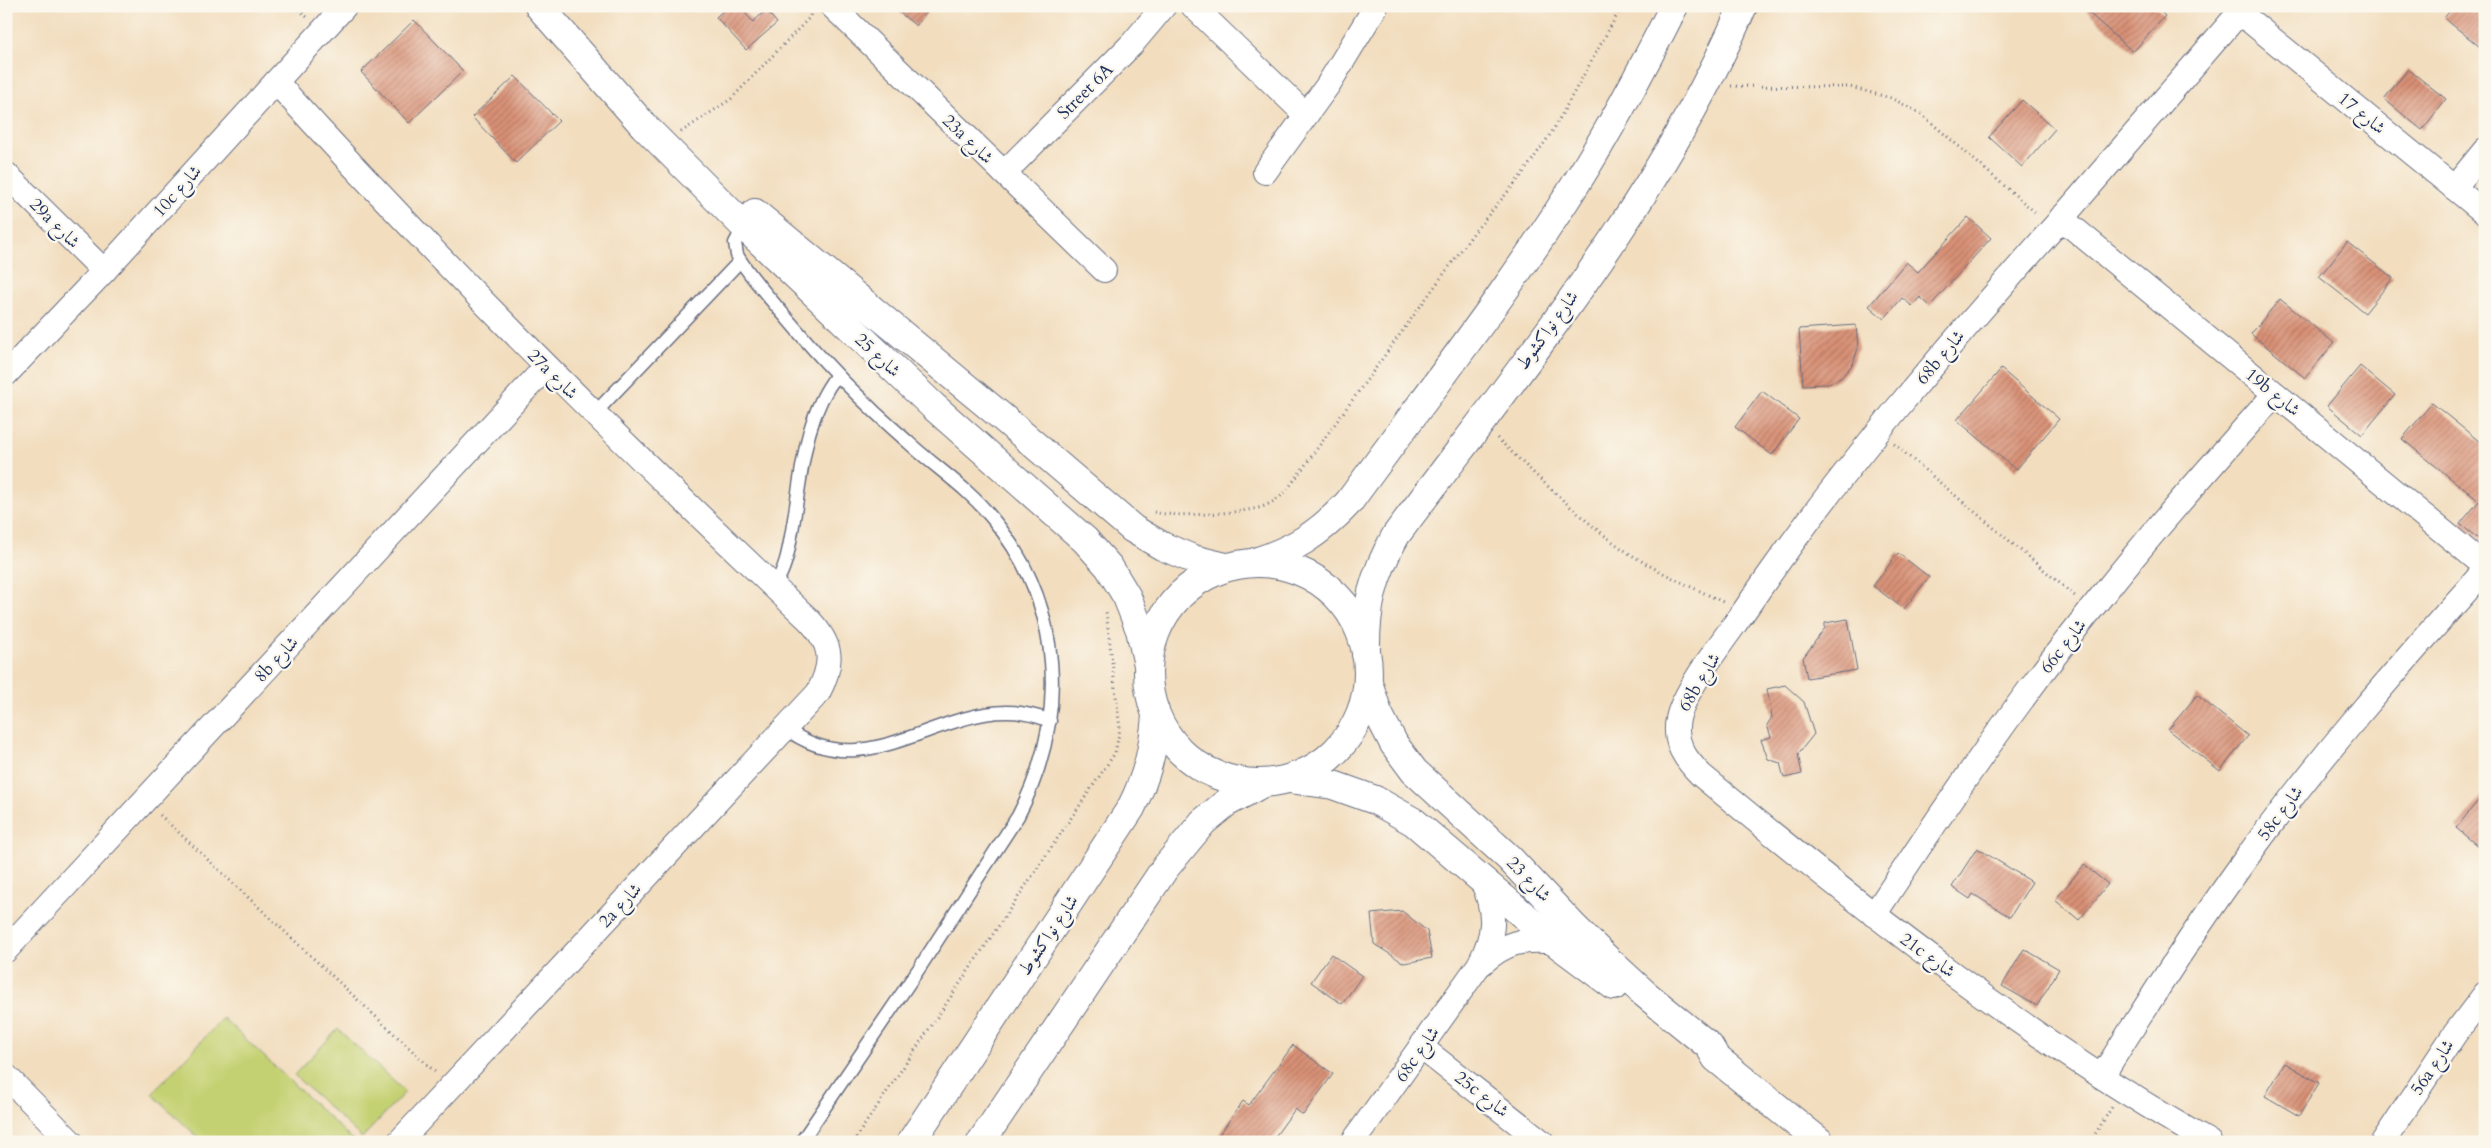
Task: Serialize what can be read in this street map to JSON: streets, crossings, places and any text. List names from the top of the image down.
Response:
{
  "streets": {
    "street": [
      "Street 6A",
      "شارع 17",
      "23a شارع",
      "10c شارع",
      "29a شارع",
      "شارع نواكشوط",
      "شارع 25",
      "68b شارع",
      "27a شارع",
      "19b شارع",
      "66c شارع",
      "8b شارع",
      "58c شارع",
      "شارع 23",
      "2a شارع",
      "21c شارع",
      "68c شارع",
      "56a شارع",
      "25c شارع"
    ]
  },
  "crossings": [
    ["Street 6A", "23a شارع"],
    ["شارع 17", "68b شارع"],
    ["10c شارع", "29a شارع"],
    ["10c شارع", "27a شارع"],
    ["شارع نواكشوط", "شارع 25"],
    ["شارع نواكشوط", "شارع 23"],
    ["شارع 25", "شارع 23"],
    ["68b شارع", "19b شارع"],
    ["68b شارع", "21c شارع"],
    ["27a شارع", "8b شارع"],
    ["27a شارع", "2a شارع"],
    ["19b شارع", "66c شارع"],
    ["19b شارع", "58c شارع"],
    ["66c شارع", "21c شارع"],
    ["58c شارع", "21c شارع"],
    ["شارع 23", "68c شارع"],
    ["68c شارع", "25c شارع"]
  ]
}
